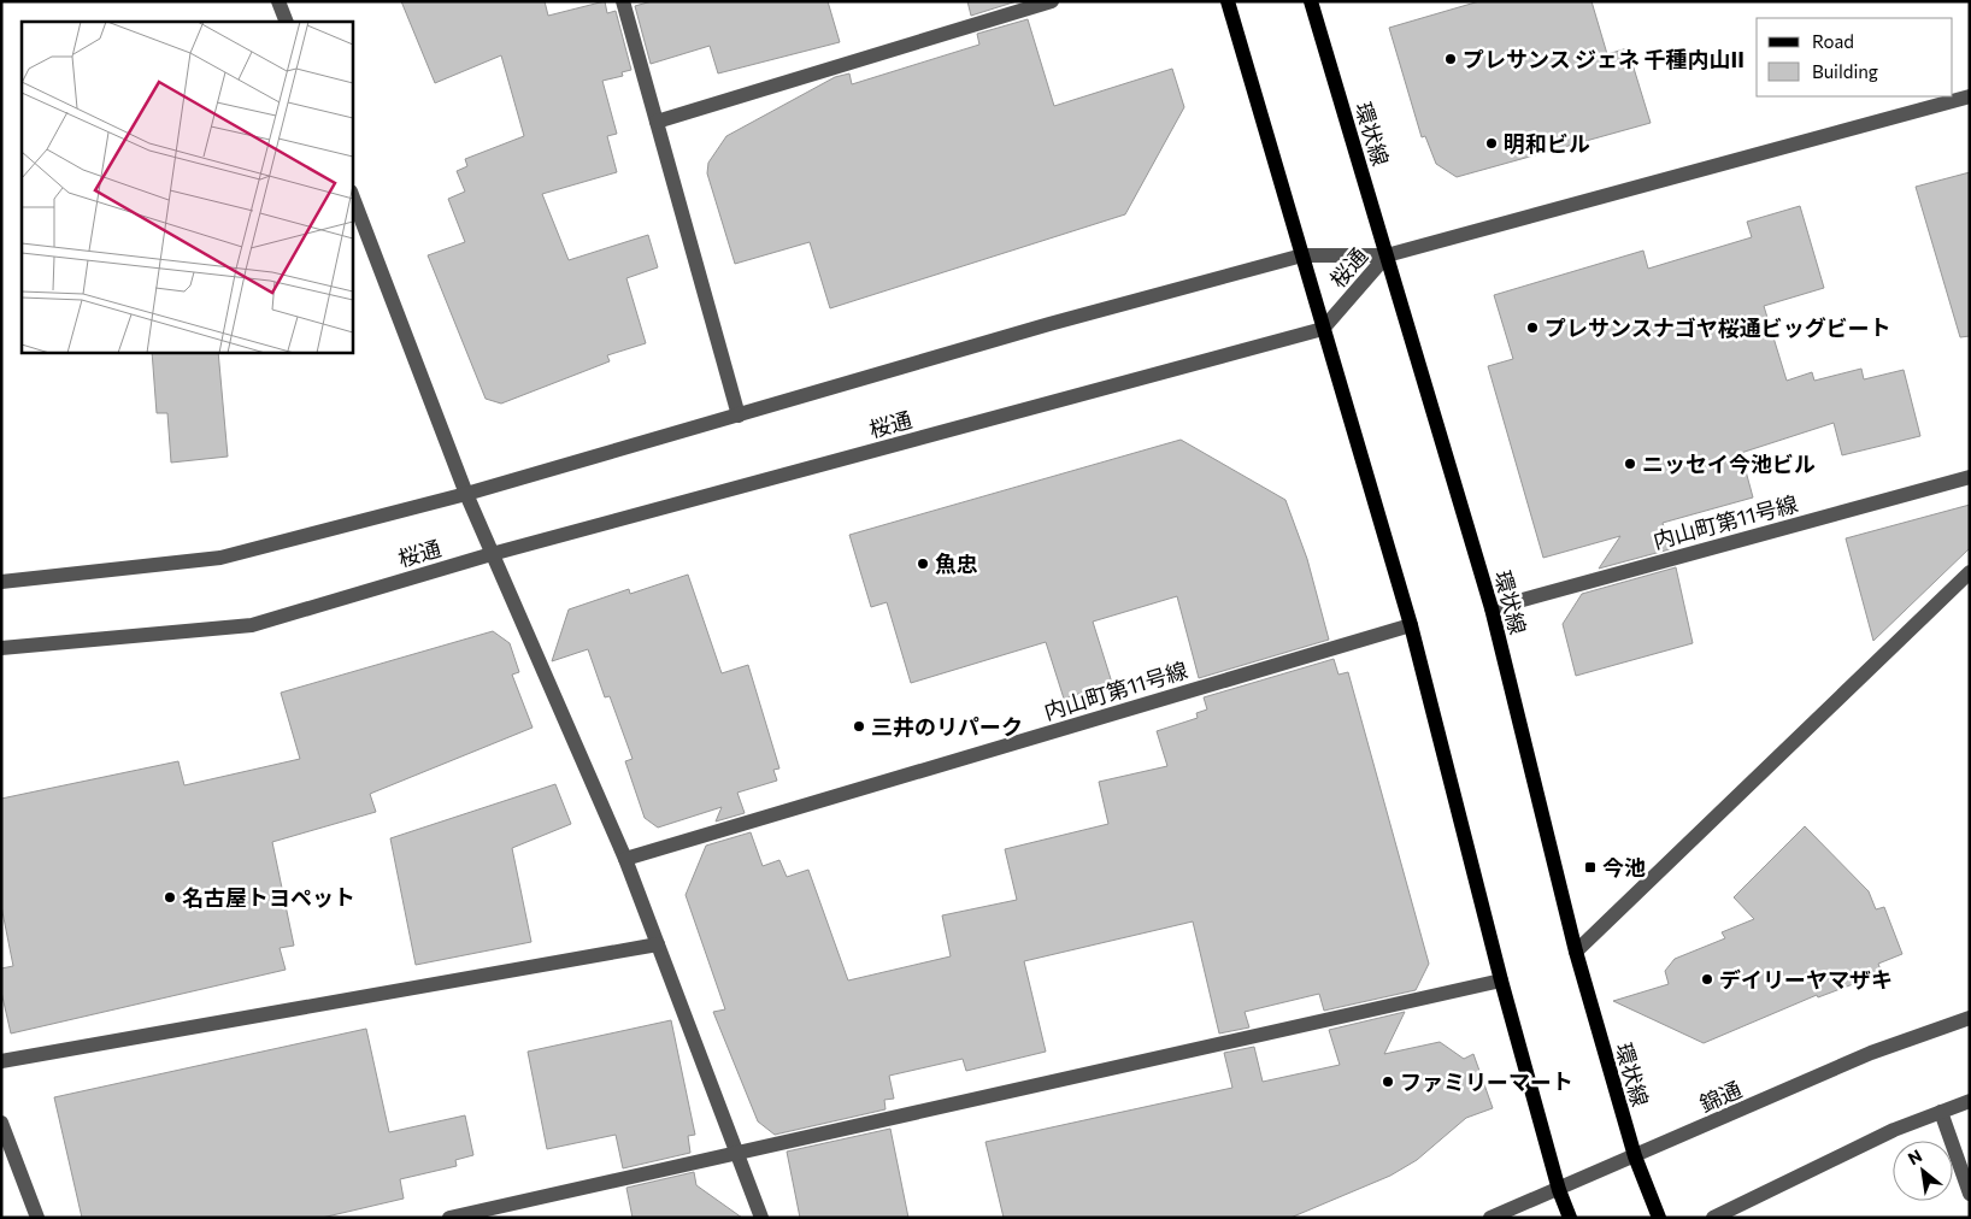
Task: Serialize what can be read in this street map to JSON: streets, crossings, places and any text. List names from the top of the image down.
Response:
{
  "streets": {
    "main road": ["環状線"],
    "street": ["桜通", "内山町第11号線", "錦通"]
  },
  "crossings": [
    ["環状線", "桜通"],
    ["環状線", "内山町第11号線"],
    ["環状線", "錦通"]
  ],
  "places": {
    "other": [
      "プレサンス ジェネ 千種内山II",
      "明和ビル",
      "プレサンスナゴヤ桜通ビッグビート",
      "ニッセイ今池ビル",
      "魚忠",
      "三井のリパーク",
      "名古屋トヨペット",
      "デイリーヤマザキ",
      "ファミリーマート"
    ],
    "transit": ["今池"]
  },
  "legend": ["Road", "Building"],
  "north": "top left"
}
